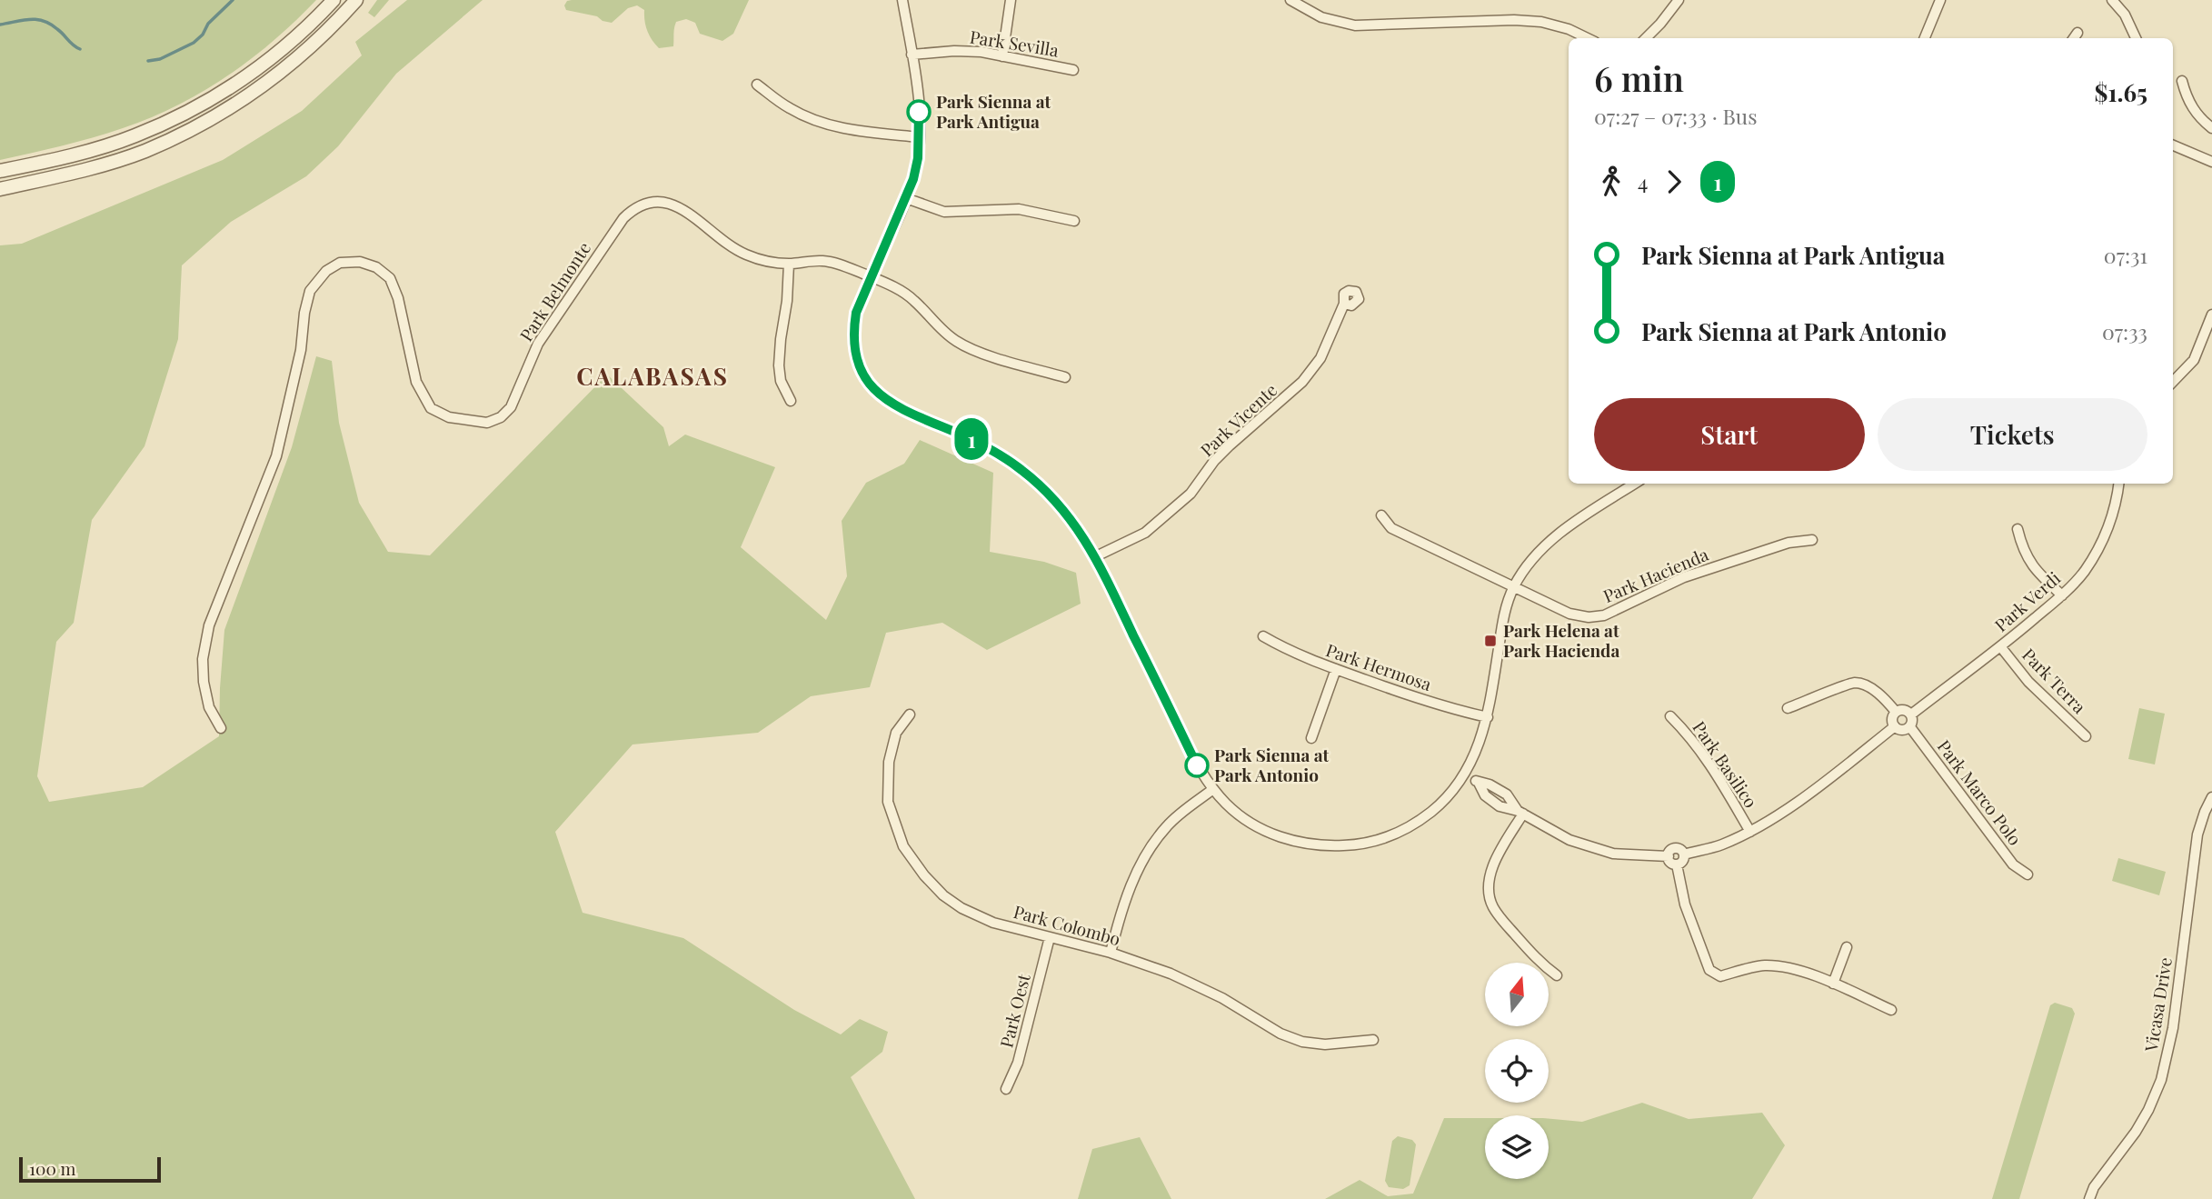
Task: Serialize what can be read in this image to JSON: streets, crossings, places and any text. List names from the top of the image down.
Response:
{
  "streets": {
    "street": [
      "Park Sevilla",
      "Park Belmonte",
      "Park Vicente",
      "Park Hacienda",
      "Park Verdi",
      "Park Hermosa",
      "Park Terra",
      "Park Basilico",
      "Park Marco Polo",
      "Park Colombo",
      "Vicasa Drive",
      "Park Oest"
    ]
  },
  "crossings": [
    ["Park Verdi", "Park Terra"],
    ["Park Verdi", "Park Marco Polo"],
    ["Park Colombo", "Park Oest"]
  ],
  "districts": ["CALABASAS"],
  "places": {
    "other": ["Park Sienna at Park Antigua", "Park Sienna at Park Antonio"],
    "transit": ["Park Helena at Park Hacienda"]
  },
  "lines": ["bus line 1"],
  "scale_bar": "100 m",
  "north": "top",
  "page": {
    "on_map": "1",
    "heading": ["6 min", "07:27 – 07:33 · Bus", "$1.65"],
    "legs": ["4", "1"],
    "list": [
      {
        "name": "Park Sienna at Park Antigua",
        "value": "07:31"
      },
      {
        "name": "Park Sienna at Park Antonio",
        "value": "07:33"
      }
    ],
    "buttons": ["Start", "Tickets"],
    "scale": "100 m"
  }
}
